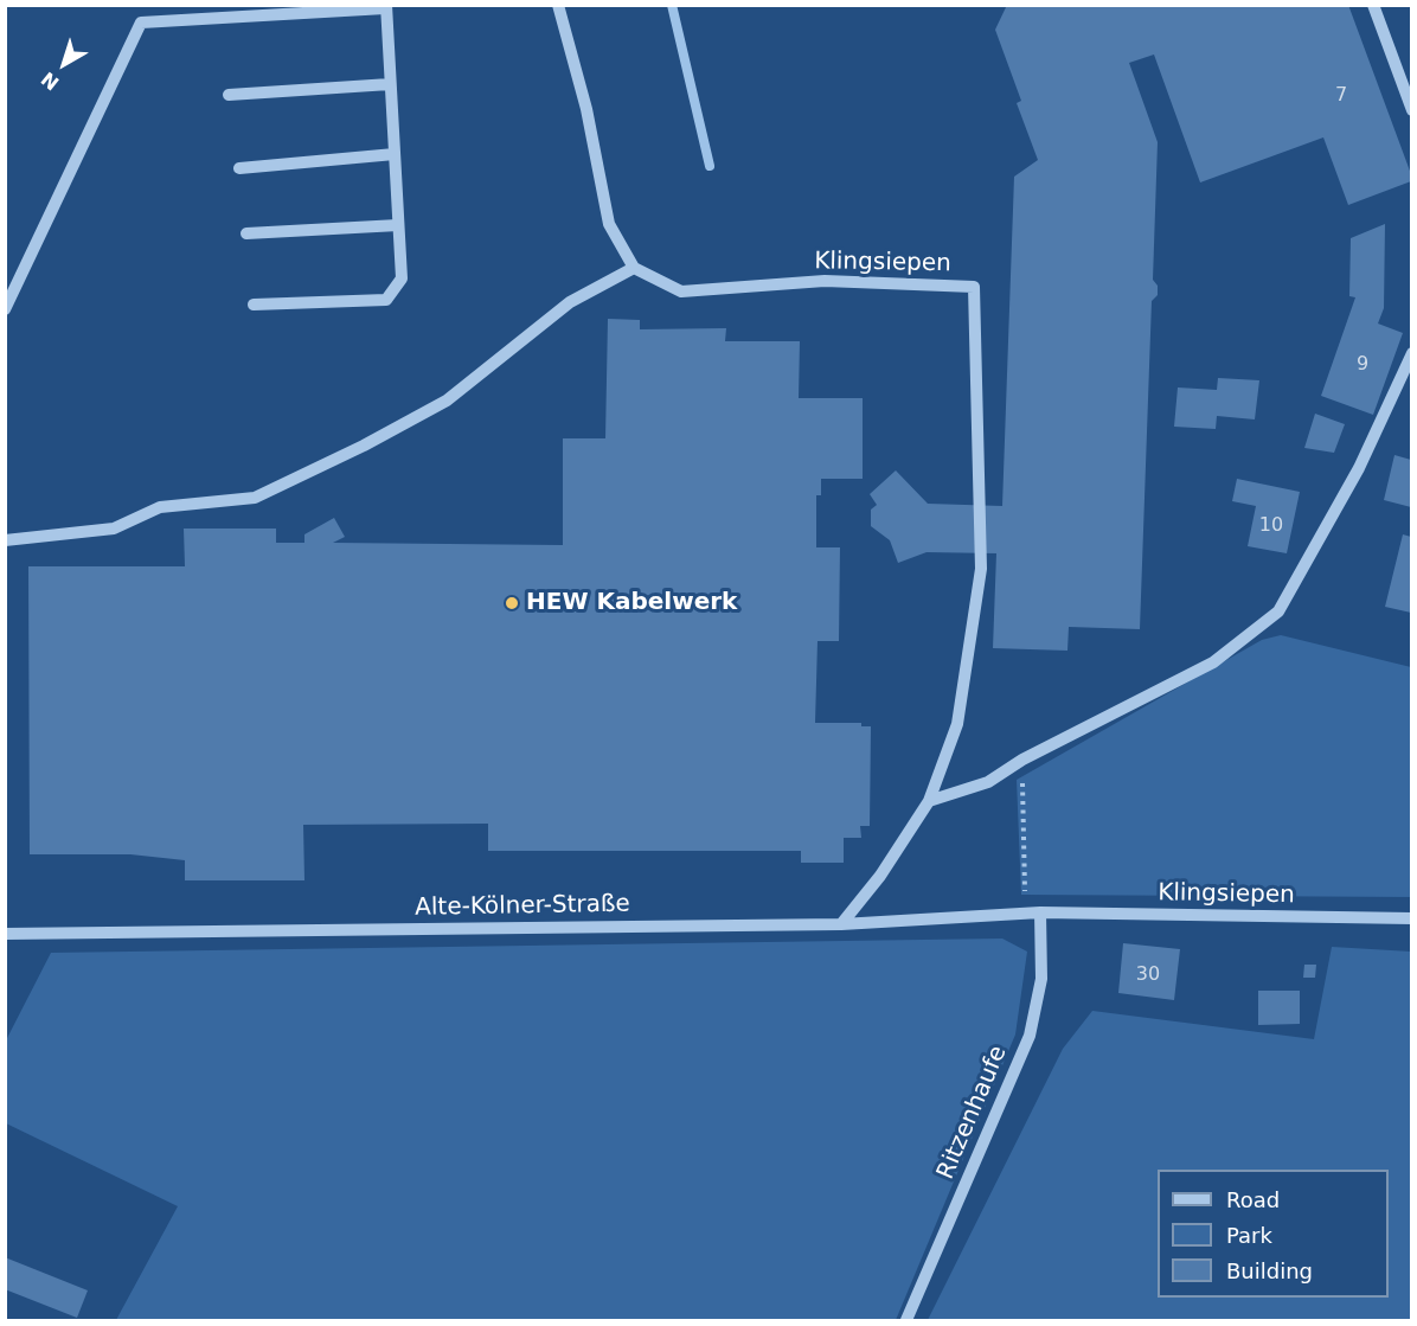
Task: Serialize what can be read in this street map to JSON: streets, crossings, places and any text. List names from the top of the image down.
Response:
{
  "streets": {
    "street": ["Klingsiepen", "Alte-Kölner-Straße", "Ritzenhaufe"]
  },
  "crossings": [
    ["Klingsiepen", "Alte-Kölner-Straße"],
    ["Klingsiepen", "Ritzenhaufe"],
    ["Alte-Kölner-Straße", "Ritzenhaufe"]
  ],
  "places": ["HEW Kabelwerk"],
  "house_numbers": [
    "7",
    "9",
    "10",
    "30"
  ],
  "legend": ["Road", "Park", "Building"],
  "north": "bottom left"
}
